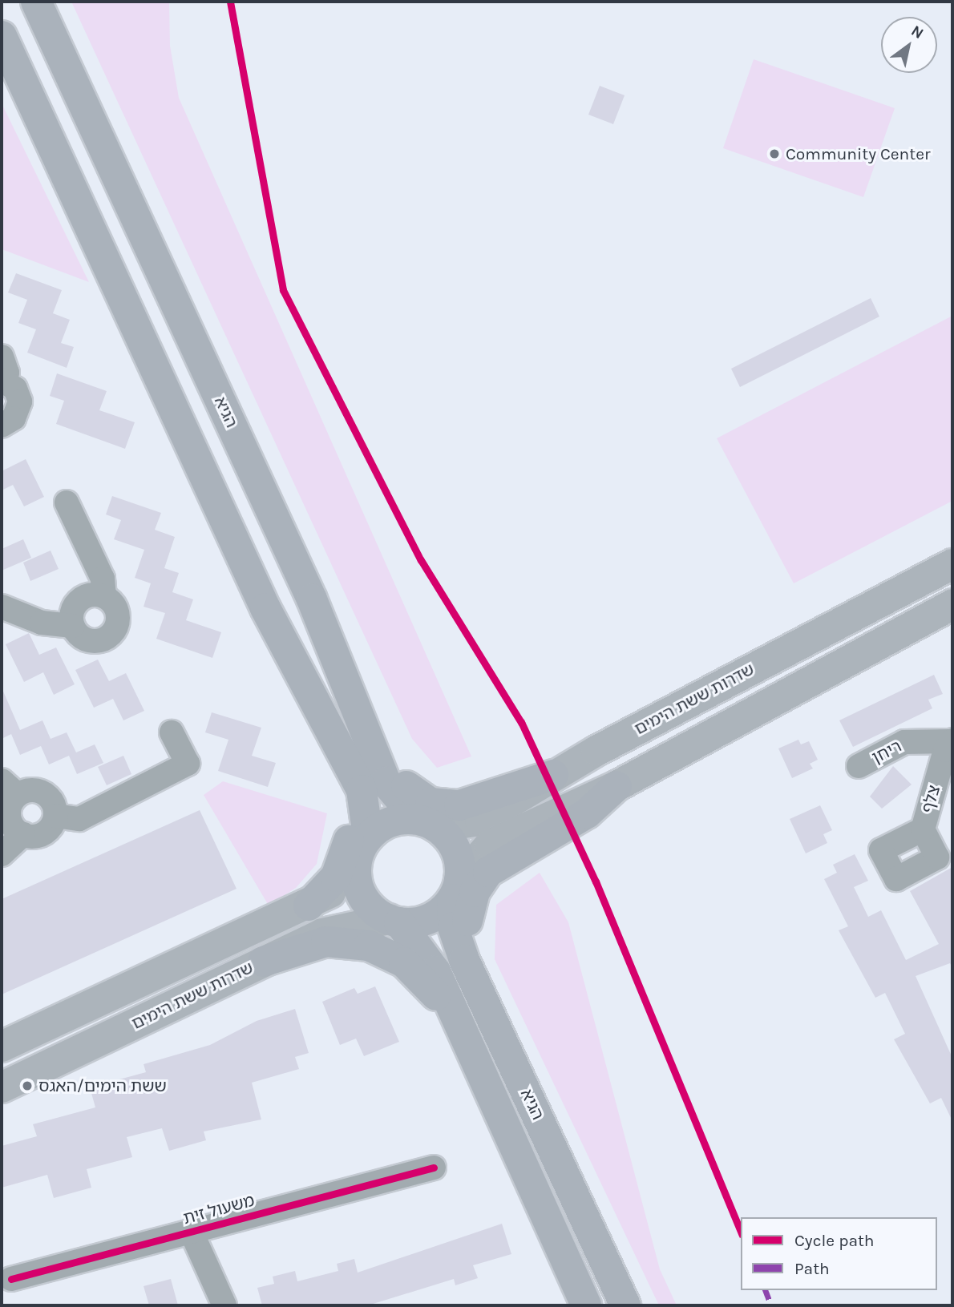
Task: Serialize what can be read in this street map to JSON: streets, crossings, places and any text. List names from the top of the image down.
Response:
{
  "streets": {
    "highway": ["הגיא"],
    "main road": ["שדרות ששת הימים"],
    "street": ["ריחן", "צלף", "משעול זית"]
  },
  "crossings": [
    ["הגיא", "שדרות ששת הימים"],
    ["ריחן", "צלף"]
  ],
  "places": ["Community Center", "ששת הימים/האגס"],
  "legend": ["Cycle path", "Path"],
  "north": "top right"
}
